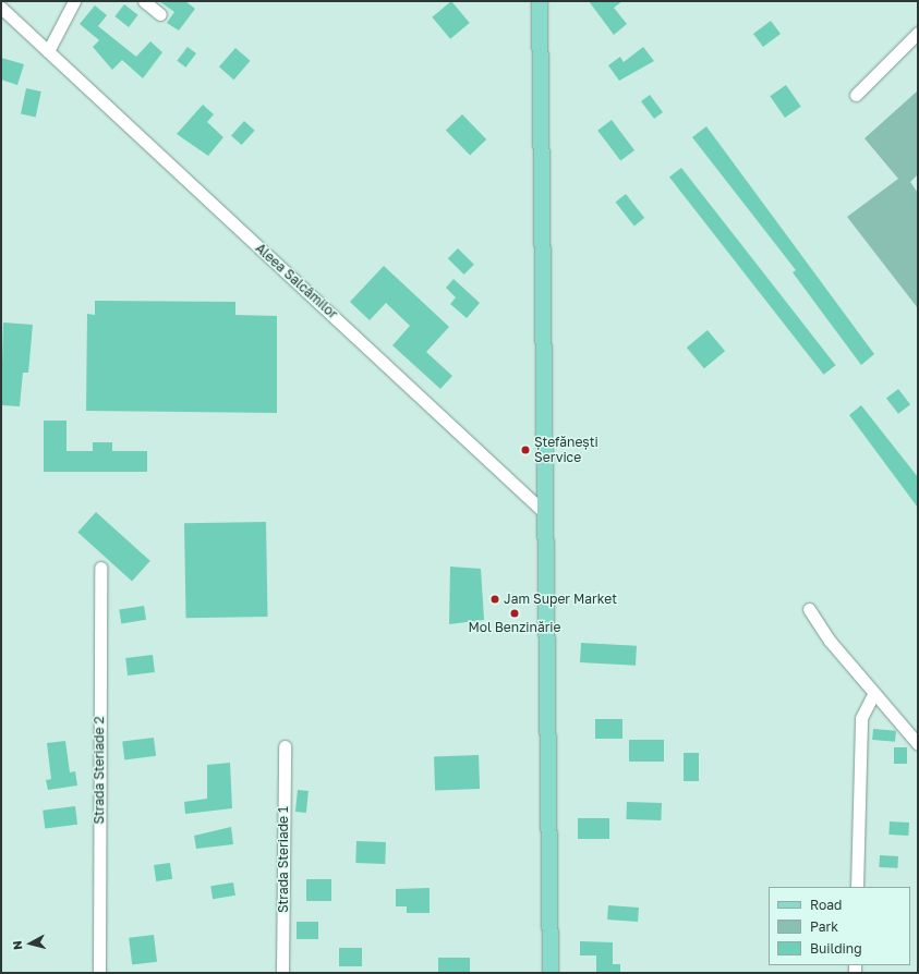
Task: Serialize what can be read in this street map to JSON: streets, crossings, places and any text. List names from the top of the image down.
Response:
{
  "streets": {
    "street": ["Aleea Salcâmilor", "Strada Steriade 2", "Strada Steriade 1"]
  },
  "places": ["Ștefănești Service", "Jam Super Market", "Mol Benzinărie"],
  "legend": ["Road", "Park", "Building"],
  "north": "left"
}
